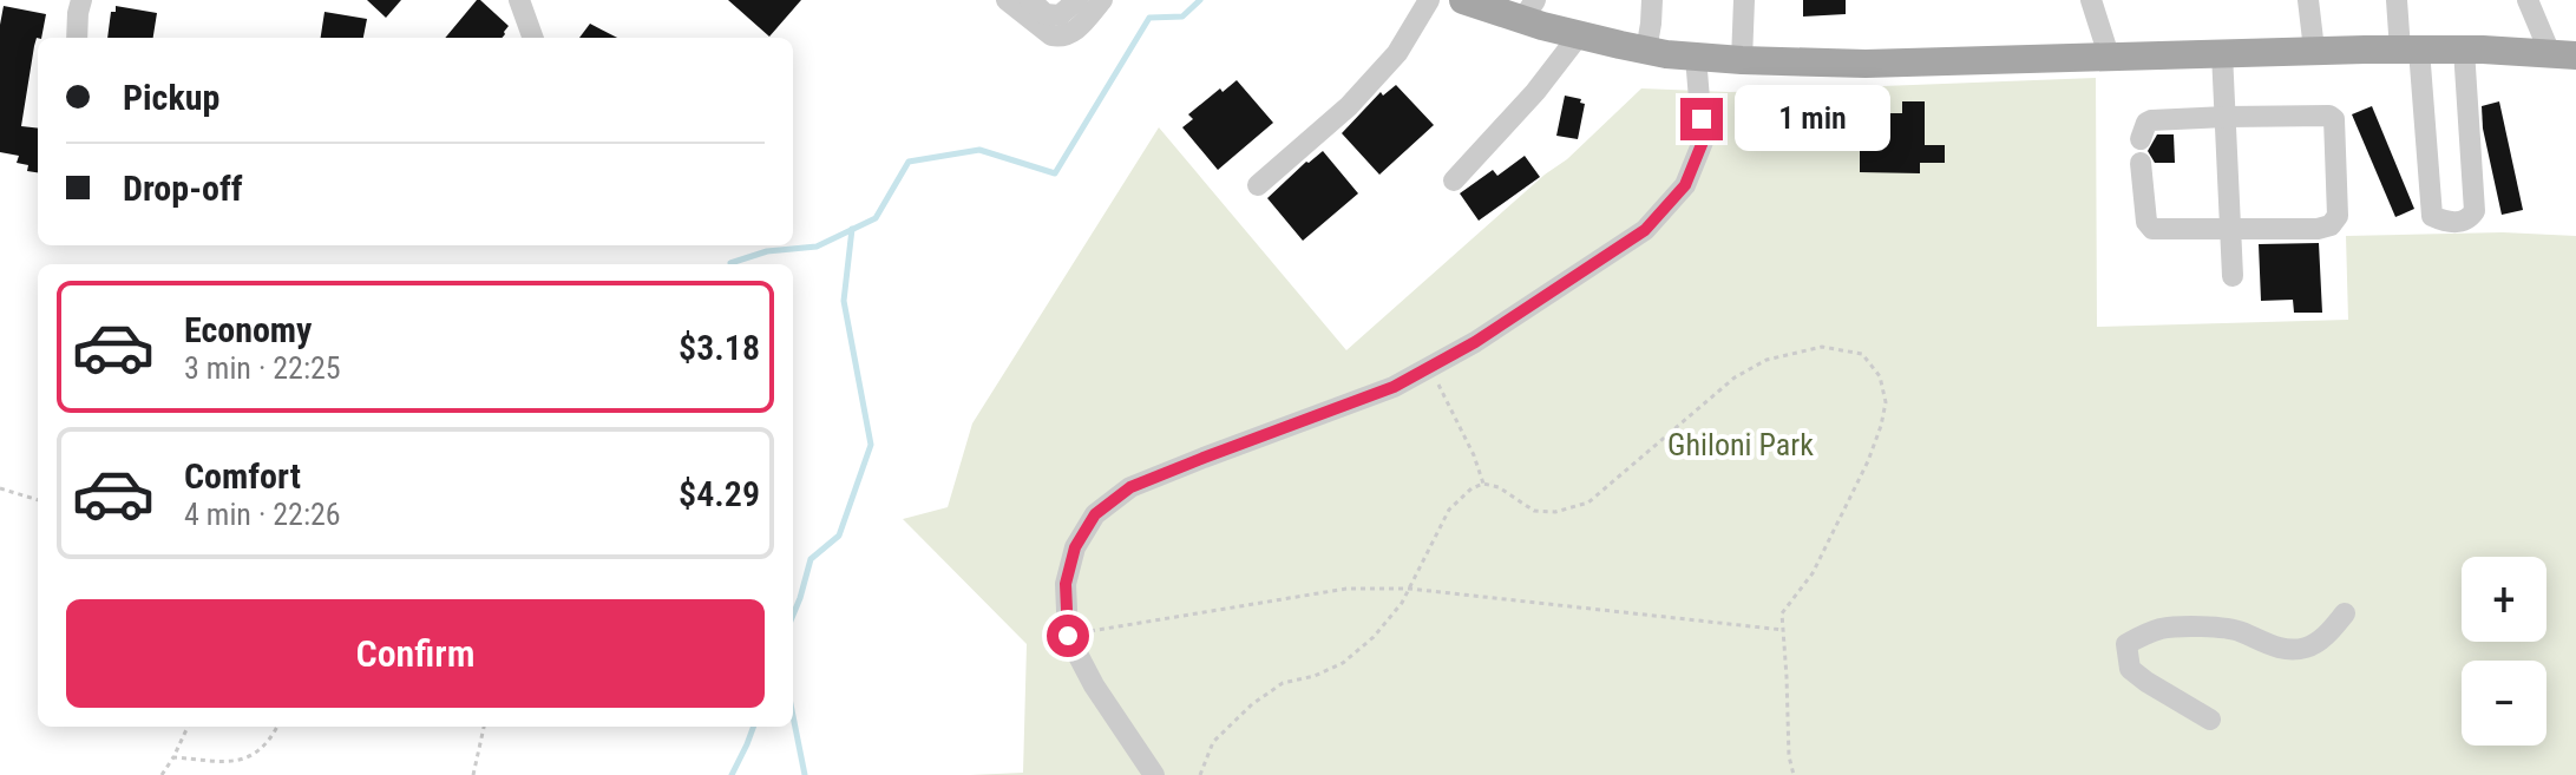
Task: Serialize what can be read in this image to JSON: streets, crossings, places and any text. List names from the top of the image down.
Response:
{
  "parks": ["Ghiloni Park"],
  "page": {
    "banner": ["Pickup", "Drop-off"],
    "bubble": "1 min",
    "list": [
      {
        "name": "Economy",
        "note": "3 min · 22:25",
        "value": "$3.18"
      },
      {
        "name": "Comfort",
        "note": "4 min · 22:26",
        "value": "$4.29"
      }
    ],
    "map_buttons": ["+", "−"],
    "buttons": "Confirm"
  }
}
